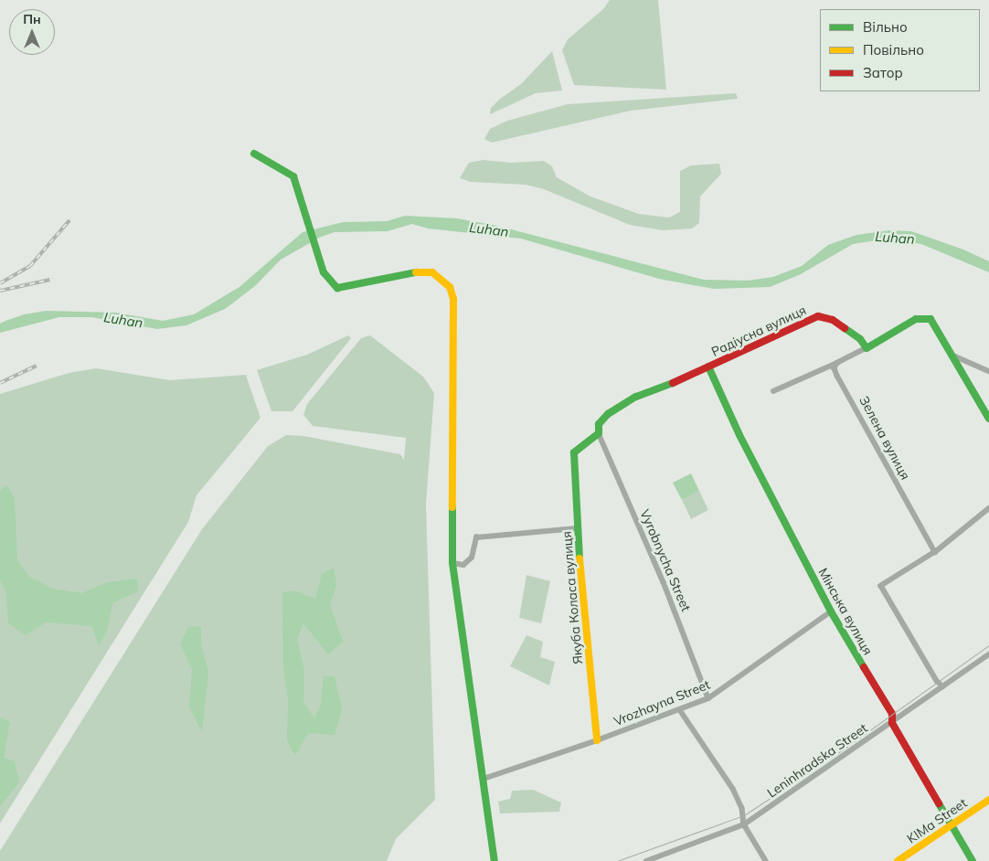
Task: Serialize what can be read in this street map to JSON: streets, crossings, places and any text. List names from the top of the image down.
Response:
{
  "streets": {
    "street": [
      "Радіусна вулиця",
      "Зелена вулиця",
      "Vyrobnycha Street",
      "Якуба Коласа вулиця",
      "Мінська вулиця",
      "Vrozhayna Street",
      "Leninhradska Street",
      "KIMa Street"
    ]
  },
  "crossings": [
    ["Радіусна вулиця", "Vyrobnycha Street"],
    ["Радіусна вулиця", "Якуба Коласа вулиця"],
    ["Радіусна вулиця", "Мінська вулиця"],
    ["Vyrobnycha Street", "Vrozhayna Street"],
    ["Якуба Коласа вулиця", "Vrozhayna Street"],
    ["Мінська вулиця", "Vrozhayna Street"],
    ["Мінська вулиця", "Leninhradska Street"],
    ["Мінська вулиця", "KIMa Street"]
  ],
  "water": ["Luhan"],
  "legend": ["Вільно", "Повільно", "Затор"],
  "north": "top"
}
